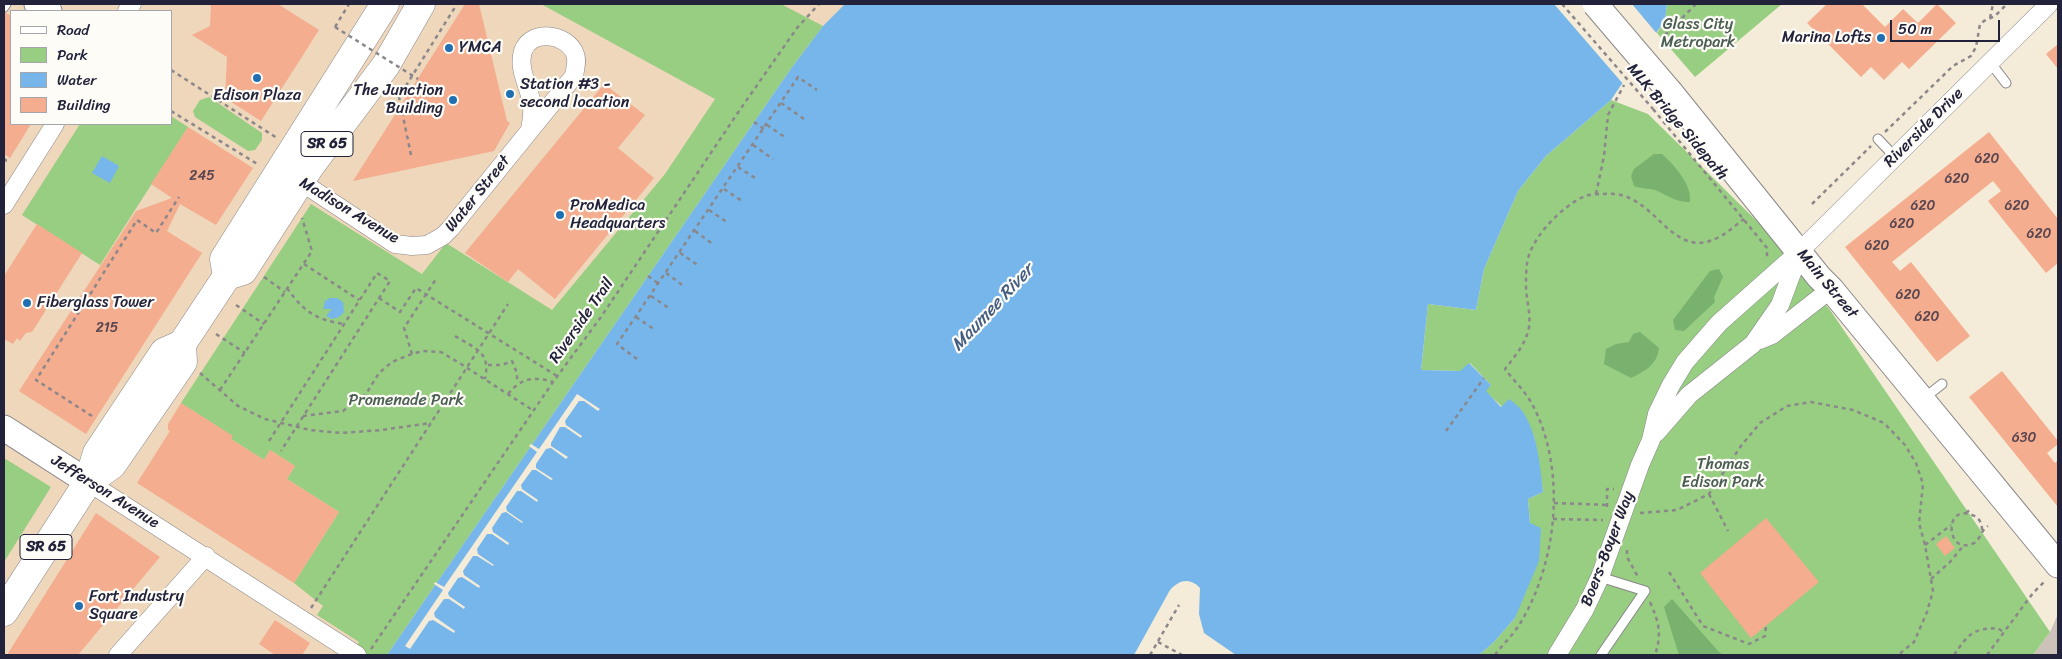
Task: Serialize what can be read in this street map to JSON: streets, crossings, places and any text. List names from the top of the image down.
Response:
{
  "streets": {
    "main road": ["SR 65", "Main Street", "Jefferson Avenue"],
    "street": [
      "Riverside Drive",
      "Water Street",
      "Madison Avenue",
      "Boers-Boyer Way"
    ],
    "path": ["MLK Bridge Sidepath", "Riverside Trail"]
  },
  "crossings": [
    ["MLK Bridge Sidepath", "Main Street"],
    ["Riverside Drive", "Main Street"],
    ["Riverside Drive", "Boers-Boyer Way"],
    ["SR 65", "Madison Avenue"],
    ["SR 65", "Jefferson Avenue"],
    ["Water Street", "Madison Avenue"],
    ["Main Street", "Boers-Boyer Way"]
  ],
  "water": ["Maumee River"],
  "parks": ["Glass City Metropark", "Promenade Park", "Thomas Edison Park"],
  "places": [
    "Marina Lofts",
    "YMCA",
    "Edison Plaza",
    "Station #3 - second location",
    "The Junction Building",
    "ProMedica Headquarters",
    "Fiberglass Tower",
    "Fort Industry Square"
  ],
  "house_numbers": [
    "620",
    "245",
    "620",
    "620",
    "620",
    "620",
    "620",
    "620",
    "620",
    "620",
    "215",
    "630"
  ],
  "legend": [
    "Road",
    "Park",
    "Water",
    "Building"
  ],
  "scale_bar": "50 m"
}
